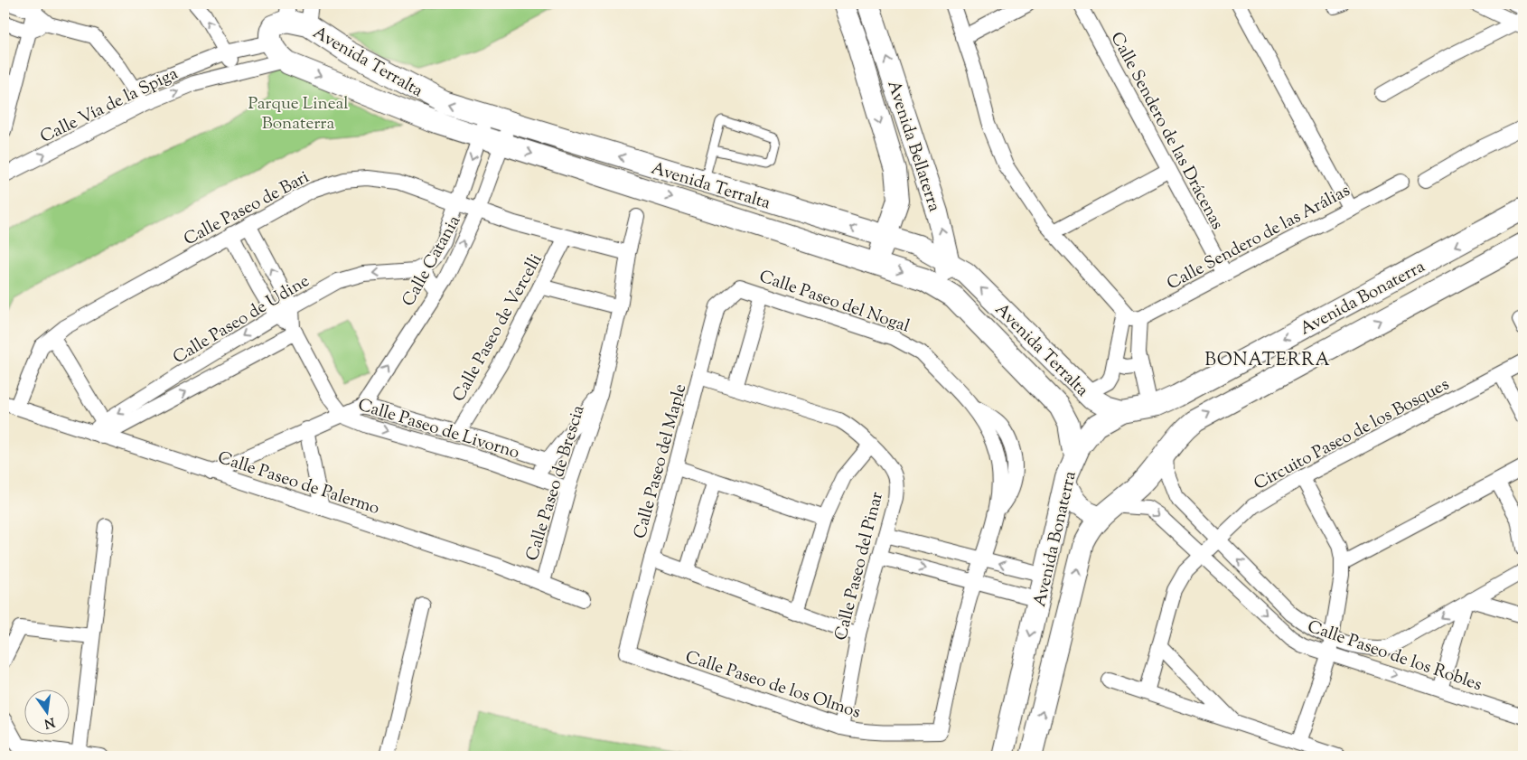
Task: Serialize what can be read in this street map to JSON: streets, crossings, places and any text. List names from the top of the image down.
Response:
{
  "streets": {
    "street": [
      "Avenida Terralta",
      "Calle Vía de la Spiga",
      "Calle Sendero de las Drácenas",
      "Avenida Bellaterra",
      "Calle Paseo de Bari",
      "Calle Sendero de las Arálias",
      "Calle Catania",
      "Avenida Bonaterra",
      "Calle Paseo del Nogal",
      "Calle Paseo de Udine",
      "Calle Paseo de Vercelli",
      "Calle Paseo de Livorno",
      "Circuito Paseo de los Bosques",
      "Calle Paseo del Maple",
      "Calle Paseo de Palermo",
      "Calle Paseo de Brescia",
      "Calle Paseo del Pinar",
      "Calle Paseo de los Robles",
      "Calle Paseo de los Olmos"
    ]
  },
  "crossings": [
    ["Avenida Terralta", "Calle Vía de la Spiga"],
    ["Avenida Terralta", "Avenida Bellaterra"],
    ["Avenida Terralta", "Calle Catania"],
    ["Avenida Terralta", "Avenida Bonaterra"],
    ["Calle Sendero de las Drácenas", "Calle Sendero de las Arálias"],
    ["Calle Paseo de Bari", "Calle Catania"],
    ["Calle Paseo de Bari", "Calle Paseo de Vercelli"],
    ["Calle Paseo de Bari", "Calle Paseo de Livorno"],
    ["Calle Paseo de Bari", "Calle Paseo de Palermo"],
    ["Calle Paseo de Bari", "Calle Paseo de Brescia"],
    ["Calle Catania", "Calle Paseo de Livorno"],
    ["Avenida Bonaterra", "Calle Paseo de los Robles"],
    ["Calle Paseo del Nogal", "Calle Paseo del Maple"],
    ["Calle Paseo del Nogal", "Calle Paseo de los Olmos"],
    ["Calle Paseo de Udine", "Calle Paseo de Livorno"],
    ["Calle Paseo de Udine", "Calle Paseo de Palermo"],
    ["Calle Paseo de Vercelli", "Calle Paseo de Livorno"],
    ["Calle Paseo de Livorno", "Calle Paseo de Brescia"],
    ["Circuito Paseo de los Bosques", "Calle Paseo de los Robles"],
    ["Calle Paseo del Maple", "Calle Paseo del Pinar"],
    ["Calle Paseo del Maple", "Calle Paseo de los Olmos"],
    ["Calle Paseo de Palermo", "Calle Paseo de Brescia"],
    ["Calle Paseo del Pinar", "Calle Paseo de los Olmos"]
  ],
  "districts": ["BONATERRA"],
  "parks": ["Parque Lineal Bonaterra"],
  "north": "bottom"
}
